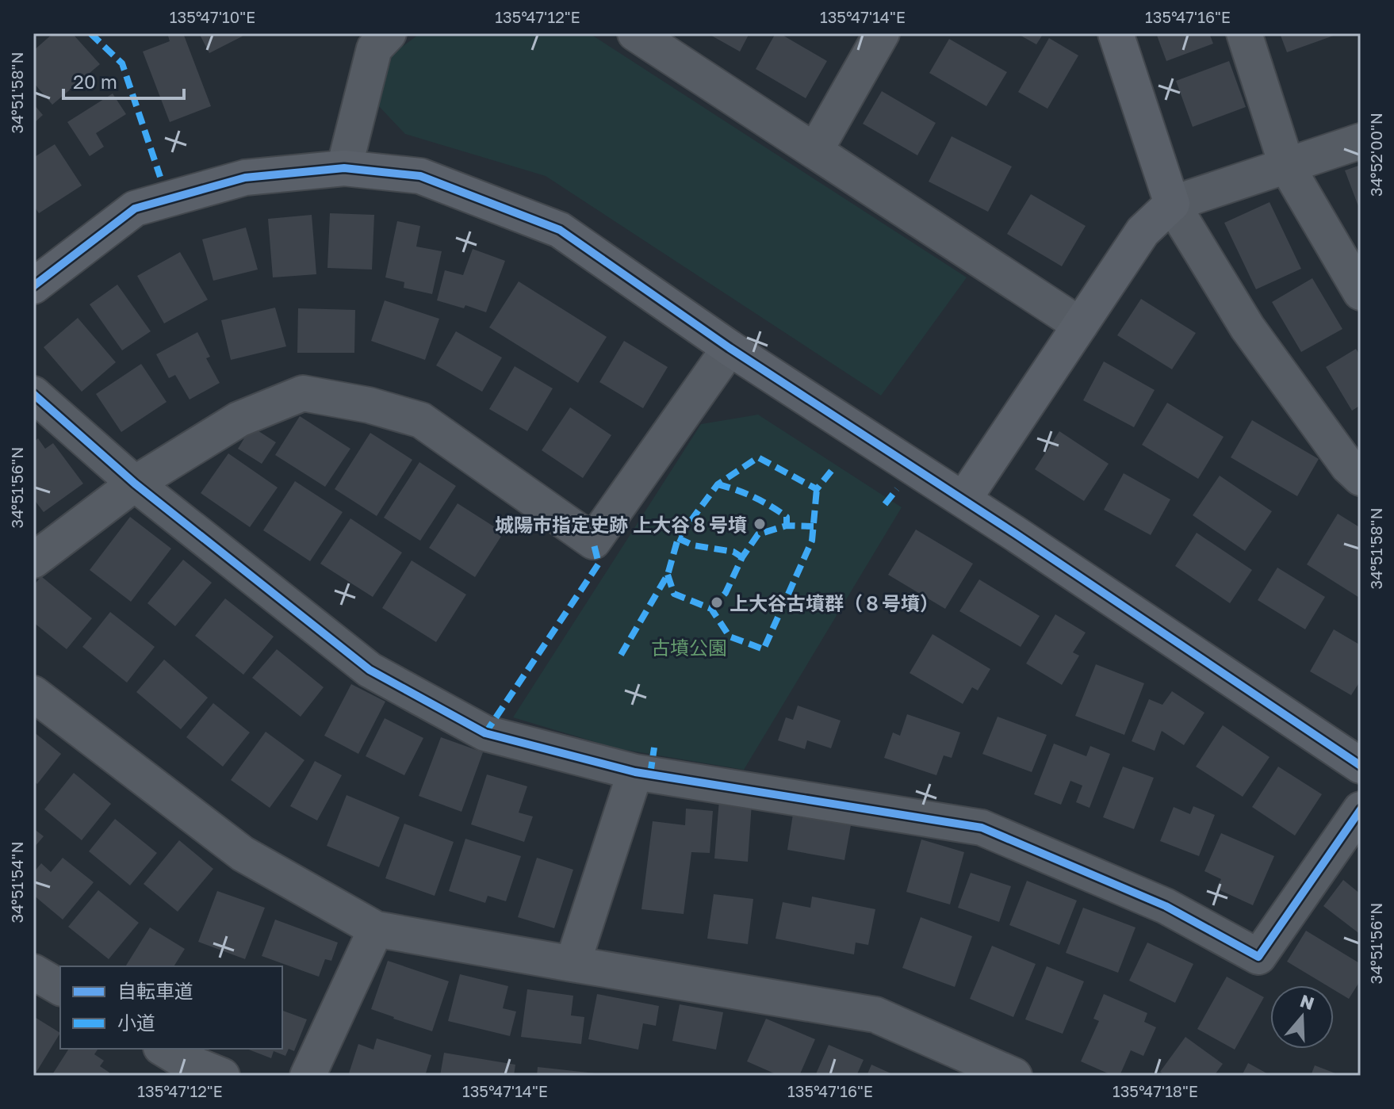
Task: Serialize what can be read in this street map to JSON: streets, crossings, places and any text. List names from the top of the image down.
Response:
{
  "parks": ["古墳公園"],
  "places": ["城陽市指定史跡 上大谷８号墳", "上大谷古墳群（８号墳）"],
  "legend": ["自転車道", "小道"],
  "scale_bar": "20 m",
  "north": "top",
  "coordinates": [
    "135°47'10\"E",
    "135°47'12\"E",
    "135°47'14\"E",
    "135°47'16\"E",
    "34°51'58\"N",
    "34°52'00\"N",
    "34°51'56\"N",
    "34°51'54\"N",
    "135°47'18\"E"
  ]
}
